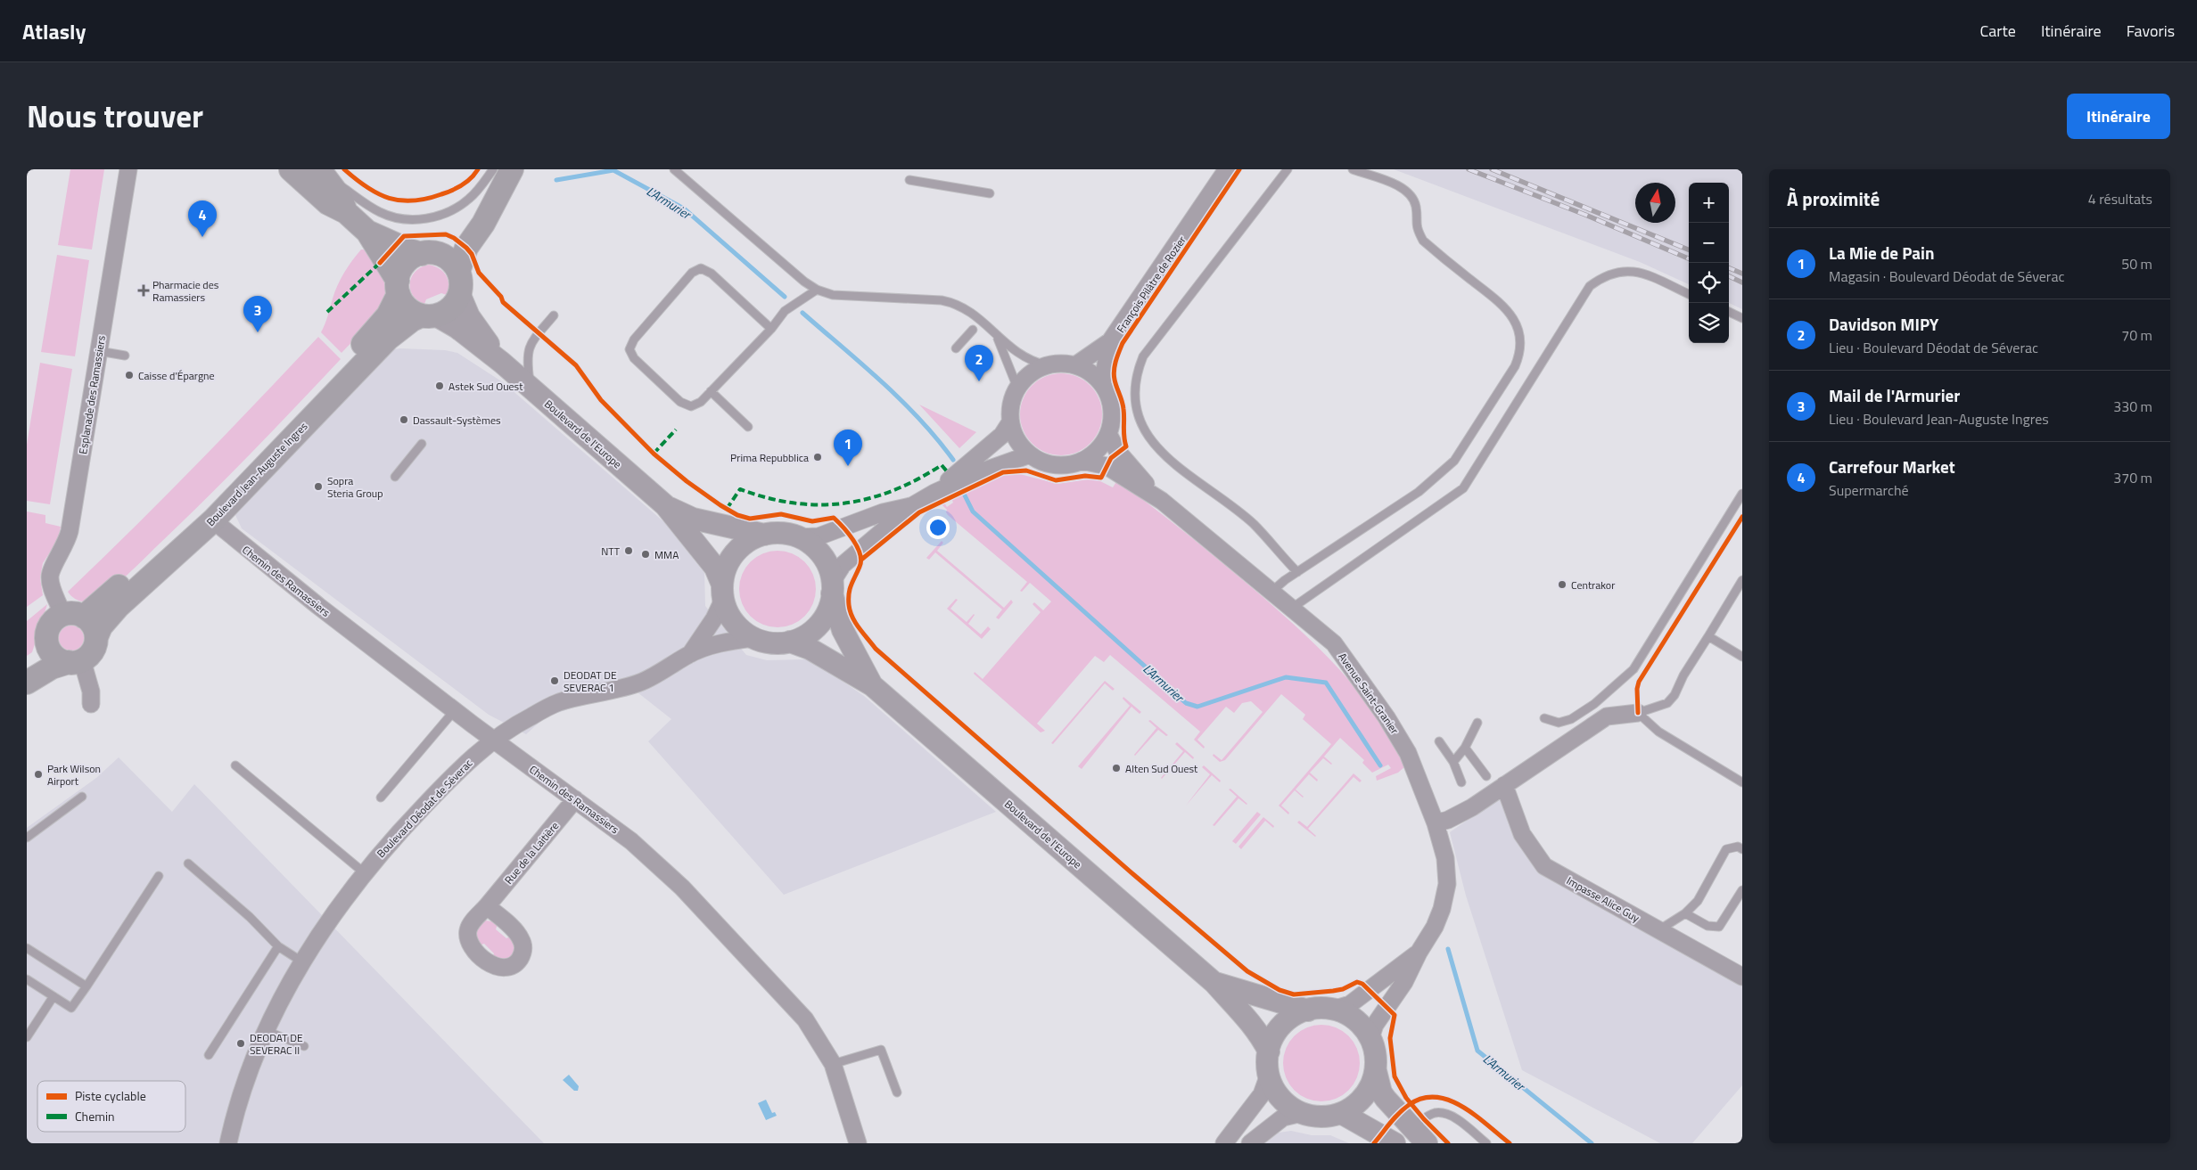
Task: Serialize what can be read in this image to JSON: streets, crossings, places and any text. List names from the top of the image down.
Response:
{
  "streets": {
    "main road": ["Boulevard Jean-Auguste Ingres"],
    "street": [
      "Esplanade des Ramassiers",
      "Boulevard de l'Europe",
      "Chemin des Ramassiers",
      "Avenue Saint-Granier",
      "Boulevard Déodat de Séverac",
      "Rue de la Laitière",
      "Impasse Alice Guy"
    ],
    "cycle path": ["François Pilâtre de Rozier"]
  },
  "crossings": [
    ["Esplanade des Ramassiers", "Boulevard Jean-Auguste Ingres"],
    ["Boulevard de l'Europe", "Boulevard Jean-Auguste Ingres"],
    ["Boulevard de l'Europe", "Avenue Saint-Granier"],
    ["Boulevard de l'Europe", "Boulevard Déodat de Séverac"],
    ["Boulevard Jean-Auguste Ingres", "Chemin des Ramassiers"],
    ["Chemin des Ramassiers", "Boulevard Déodat de Séverac"],
    ["Chemin des Ramassiers", "Rue de la Laitière"]
  ],
  "water": ["L'Armurier"],
  "places": {
    "health": ["Pharmacie des Ramassiers"],
    "other": [
      "Caisse d'Épargne",
      "Astek Sud Ouest",
      "Dassault-Systèmes",
      "Prima Repubblica",
      "Sopra Steria Group",
      "NTT",
      "MMA",
      "Centrakor",
      "DEODAT DE SEVERAC 1",
      "Alten Sud Ouest",
      "Park Wilson Airport",
      "DEODAT DE SEVERAC II"
    ]
  },
  "legend": ["Piste cyclable", "Chemin"],
  "north": "top",
  "page": {
    "header": "Atlasly",
    "nav": ["Carte", "Itinéraire", "Favoris"],
    "title": "Nous trouver",
    "buttons": "Itinéraire",
    "heading": ["À proximité", "4 résultats"],
    "map_buttons": ["+", "−"],
    "pins": [
      "4",
      "3",
      "2",
      "1"
    ],
    "list": [
      {
        "mark": "1",
        "name": "La Mie de Pain",
        "note": "Magasin · Boulevard Déodat de Séverac",
        "value": "50 m"
      },
      {
        "mark": "2",
        "name": "Davidson MIPY",
        "note": "Lieu · Boulevard Déodat de Séverac",
        "value": "70 m"
      },
      {
        "mark": "3",
        "name": "Mail de l'Armurier",
        "note": "Lieu · Boulevard Jean-Auguste Ingres",
        "value": "330 m"
      },
      {
        "mark": "4",
        "name": "Carrefour Market",
        "note": "Supermarché",
        "value": "370 m"
      }
    ]
  }
}
